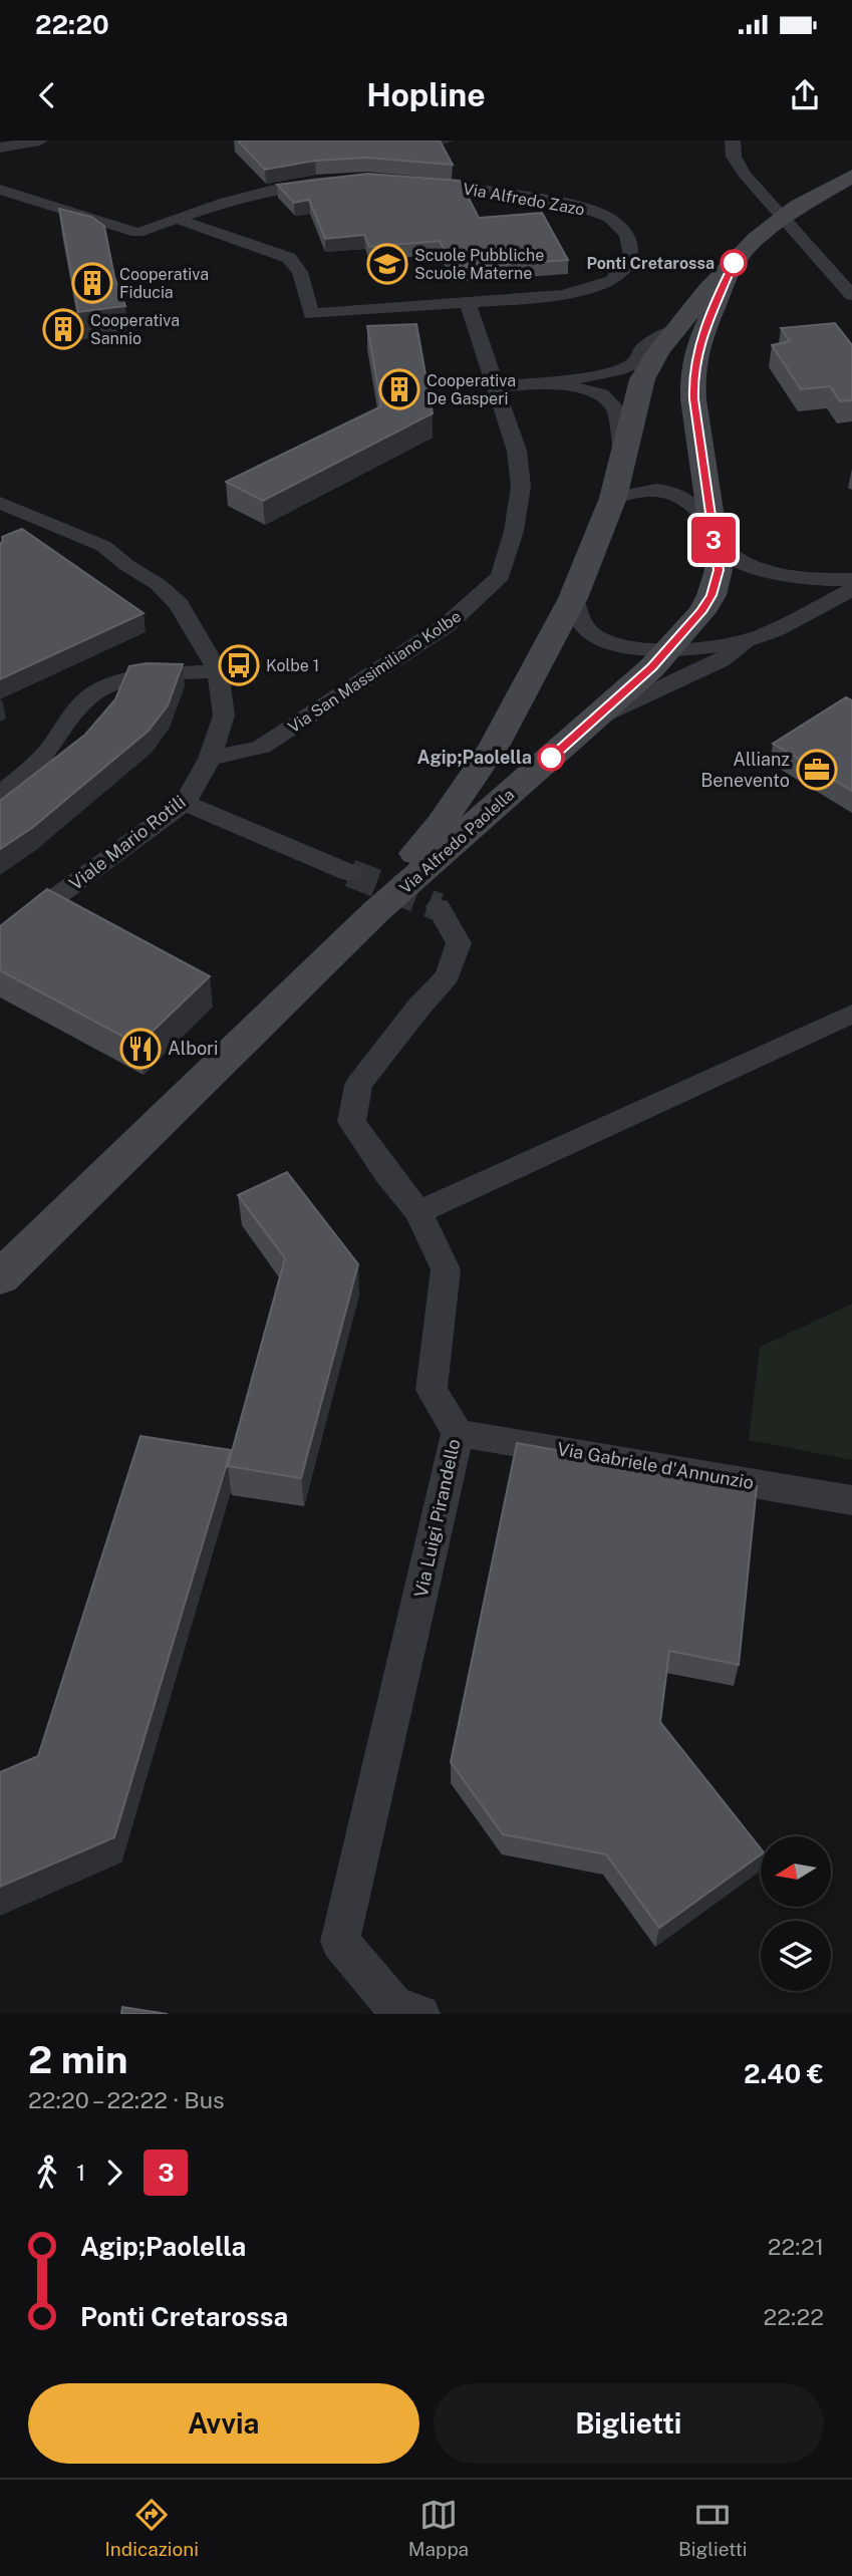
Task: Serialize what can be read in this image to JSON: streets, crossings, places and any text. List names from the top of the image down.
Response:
{
  "streets": {
    "main road": ["Via Alfredo Paolella"],
    "street": [
      "Via Alfredo Zazo",
      "Via San Massimiliano Kolbe",
      "Viale Mario Rotili",
      "Via Gabriele d'Annunzio",
      "Via Luigi Pirandello"
    ]
  },
  "crossings": [
    ["Via Alfredo Zazo", "Via San Massimiliano Kolbe"],
    ["Via San Massimiliano Kolbe", "Viale Mario Rotili"],
    ["Via Gabriele d'Annunzio", "Via Luigi Pirandello"]
  ],
  "places": {
    "other": ["Ponti Cretarossa", "Agip;Paolella"],
    "school or university": ["Scuole Pubbliche Scuole Materne"],
    "building": ["Cooperativa Fiducia", "Cooperativa Sannio", "Cooperativa De Gasperi"],
    "bus stop": ["Kolbe 1"],
    "office": ["Allianz Benevento"],
    "restaurant": ["Albori"]
  },
  "lines": ["bus line 3"],
  "north": "left",
  "page": {
    "status": "22:20",
    "header": "Hopline",
    "on_map": "3",
    "heading": ["2 min", "22:20 – 22:22 · Bus", "2.40 €"],
    "legs": ["1", "3"],
    "list": [
      {
        "name": "Agip;Paolella",
        "value": "22:21"
      },
      {
        "name": "Ponti Cretarossa",
        "value": "22:22"
      }
    ],
    "buttons": ["Avvia", "Biglietti"],
    "tabs": ["Indicazioni", "Mappa", "Biglietti"]
  }
}
